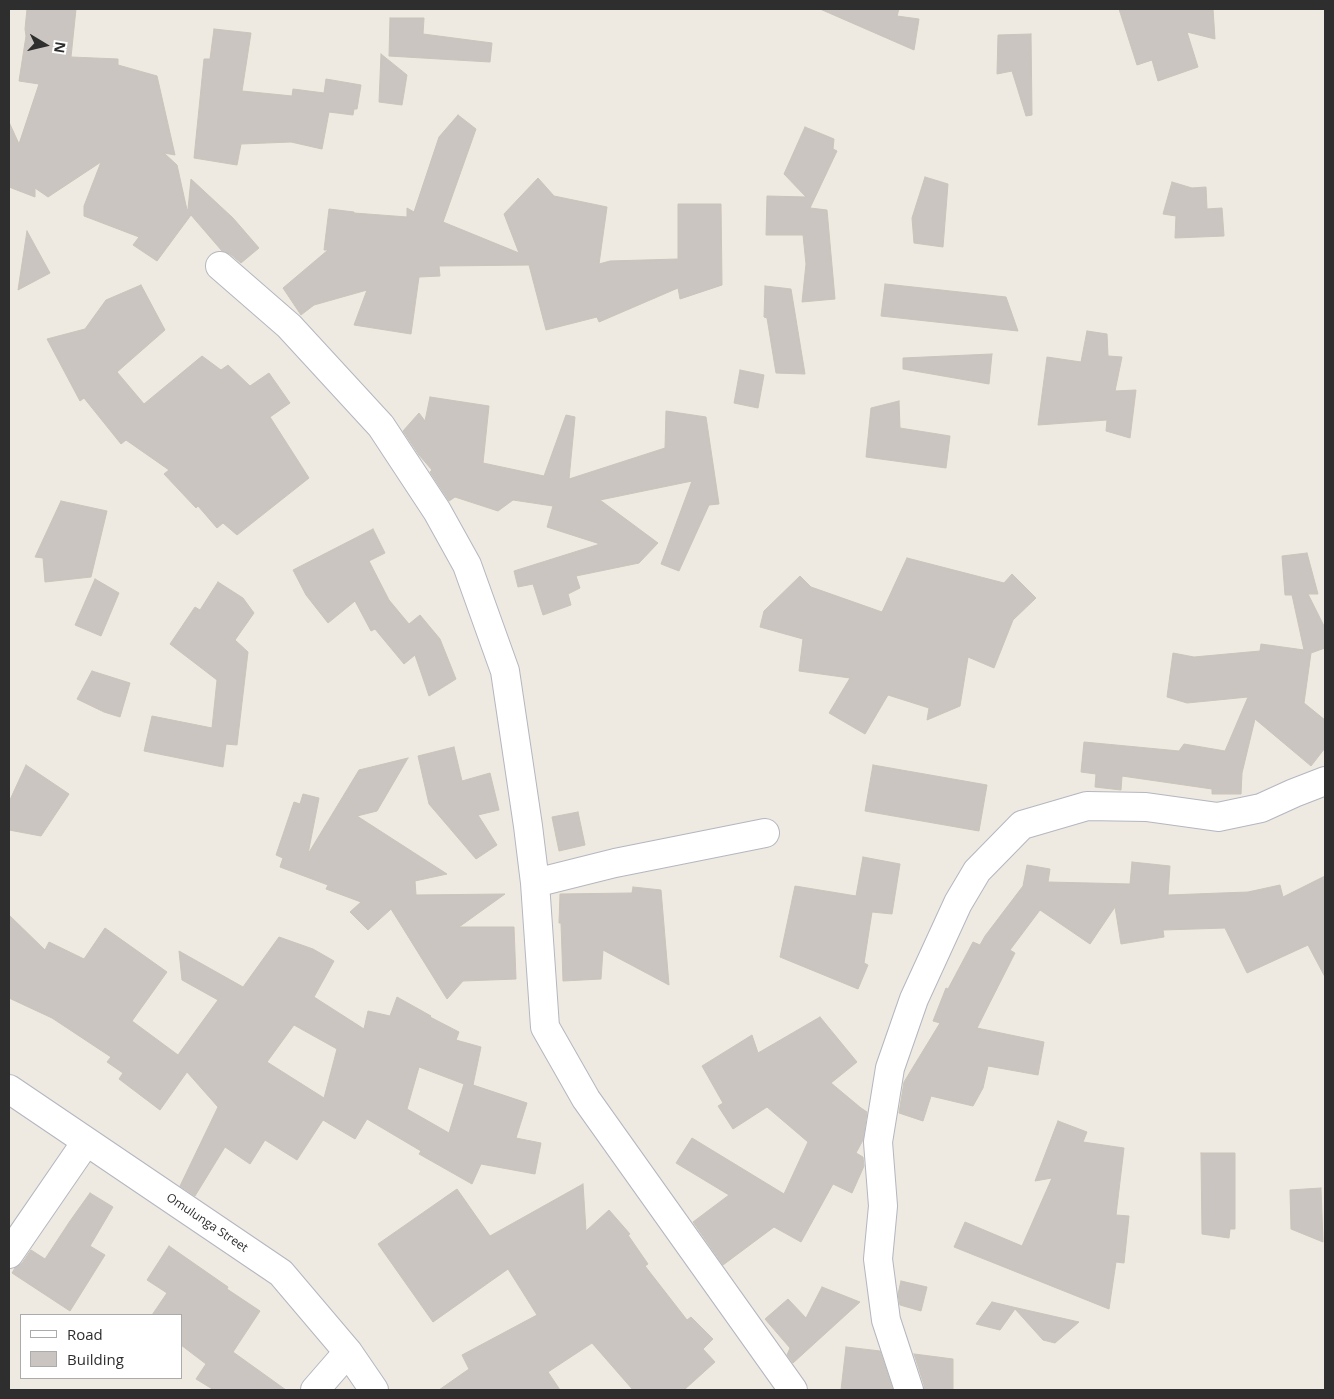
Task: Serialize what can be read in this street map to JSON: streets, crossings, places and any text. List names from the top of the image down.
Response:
{
  "streets": {
    "street": ["Omulunga Street"]
  },
  "legend": ["Road", "Building"],
  "north": "right"
}
